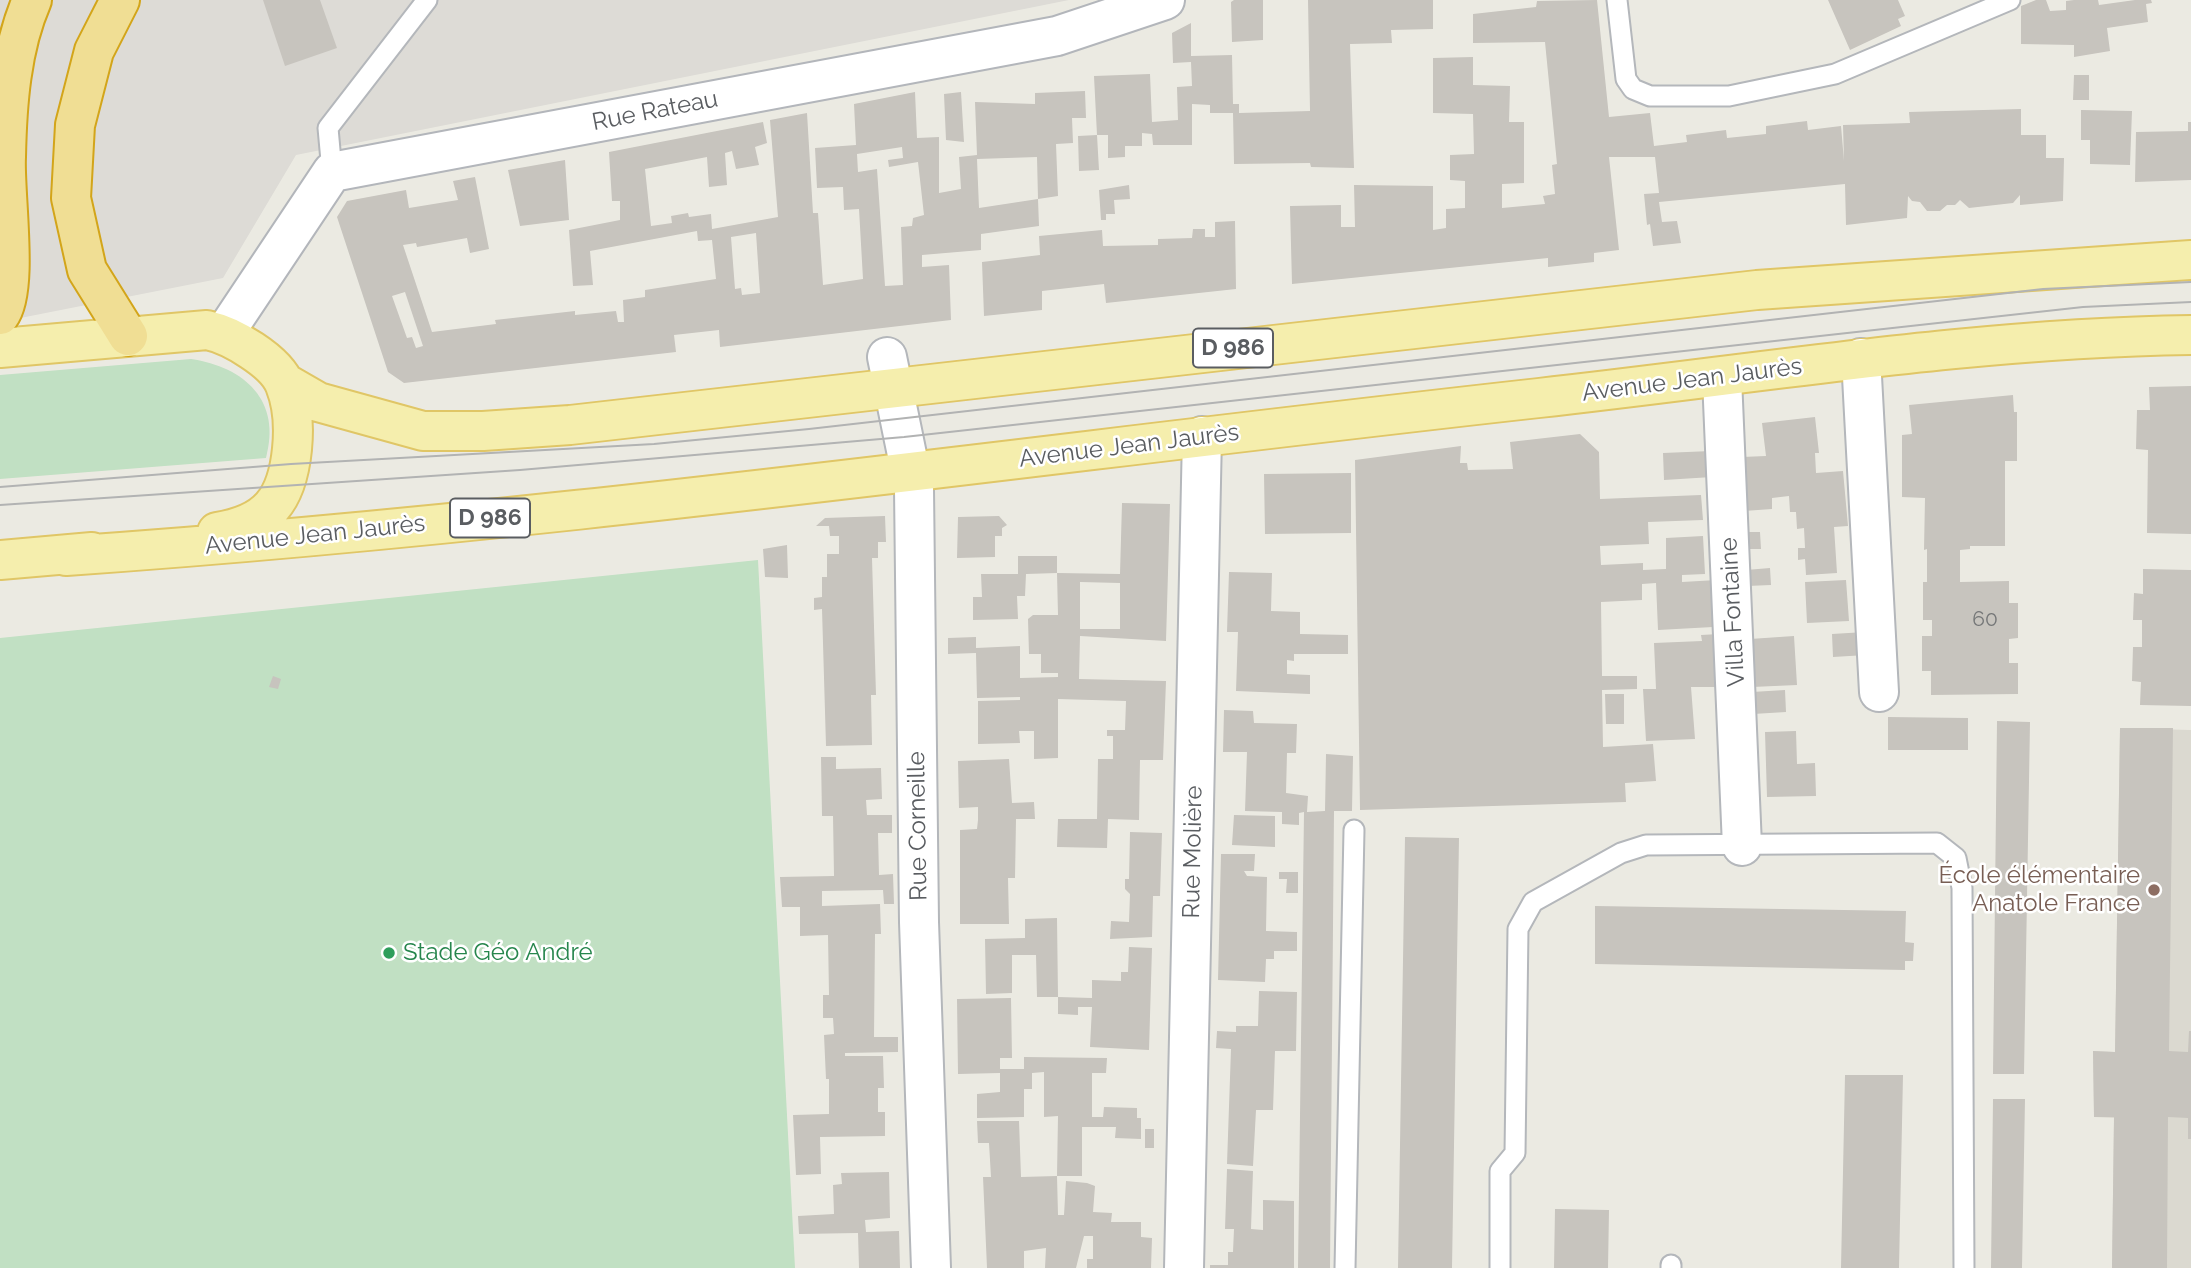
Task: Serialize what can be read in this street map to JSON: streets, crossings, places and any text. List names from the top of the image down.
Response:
{
  "streets": {
    "main road": ["D 986", "Avenue Jean Jaurès"],
    "street": [
      "Rue Rateau",
      "Villa Fontaine",
      "Rue Corneille",
      "Rue Molière"
    ]
  },
  "crossings": [
    ["D 986", "Rue Corneille"],
    ["Avenue Jean Jaurès", "Villa Fontaine"],
    ["Avenue Jean Jaurès", "Rue Corneille"],
    ["Avenue Jean Jaurès", "Rue Molière"]
  ],
  "places": ["École élémentaire Anatole France", "Stade Géo André"],
  "house_numbers": ["60"]
}
